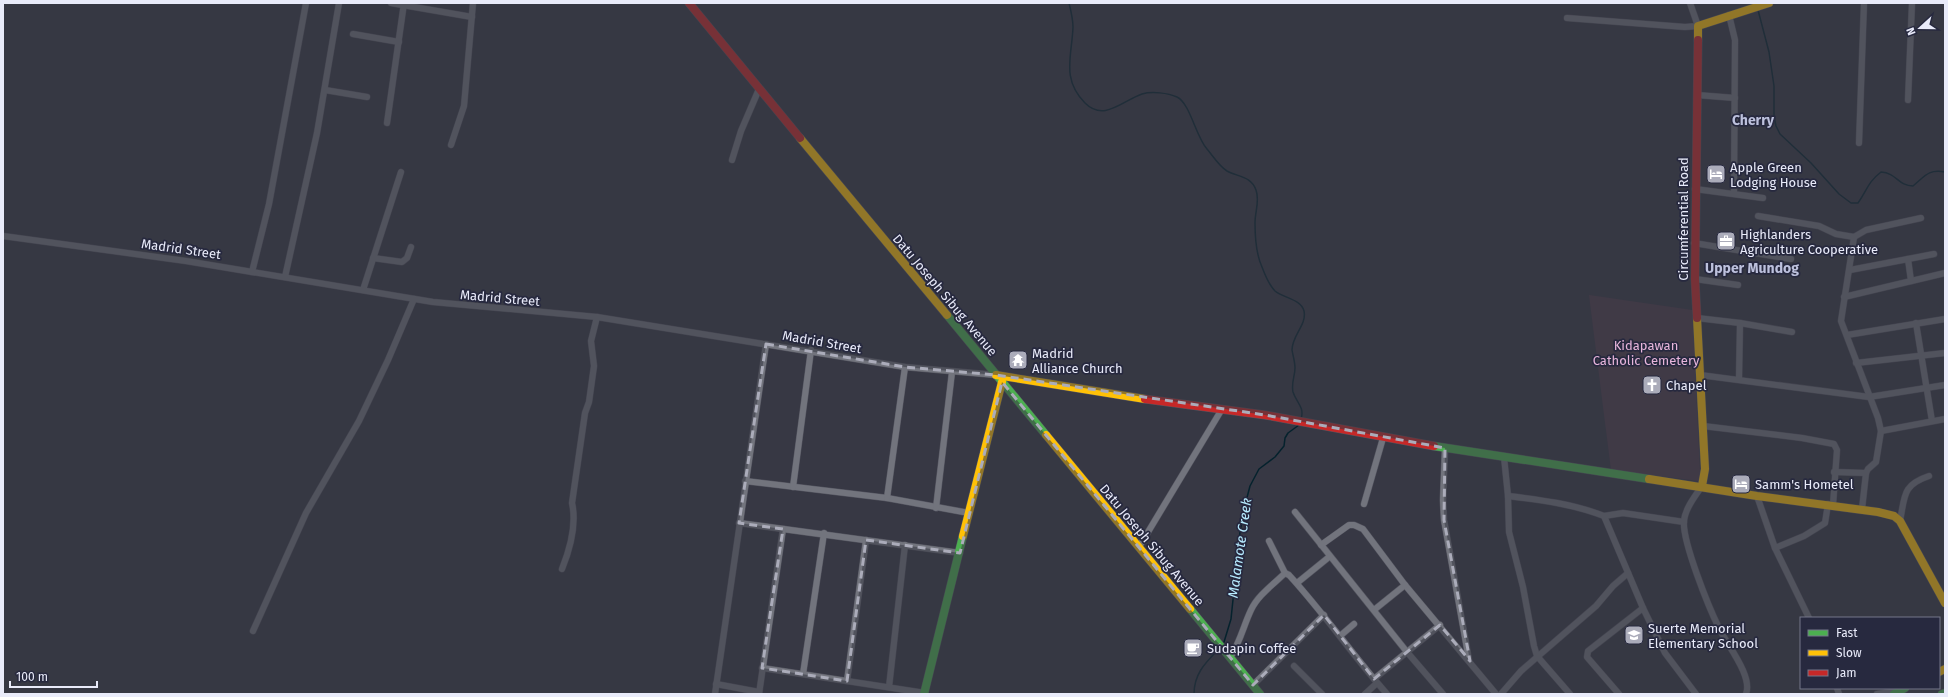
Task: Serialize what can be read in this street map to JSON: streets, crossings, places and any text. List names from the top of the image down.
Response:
{
  "streets": {
    "main road": ["Circumferential Road", "Datu Joseph Sibug Avenue"],
    "street": ["Madrid Street"]
  },
  "crossings": [
    ["Madrid Street", "Datu Joseph Sibug Avenue"]
  ],
  "districts": ["Cherry", "Upper Mundog"],
  "water": ["Malamote Creek"],
  "parks": ["Kidapawan Catholic Cemetery"],
  "places": {
    "hotel": ["Apple Green Lodging House", "Samm's Hometel"],
    "office": ["Highlanders Agriculture Cooperative"],
    "temple": ["Madrid Alliance Church"],
    "church": ["Chapel"],
    "school or university": ["Suerte Memorial Elementary School"],
    "cafe": ["Sudapin Coffee"]
  },
  "legend": ["Fast", "Slow", "Jam"],
  "scale_bar": "100 m",
  "north": "left"
}
